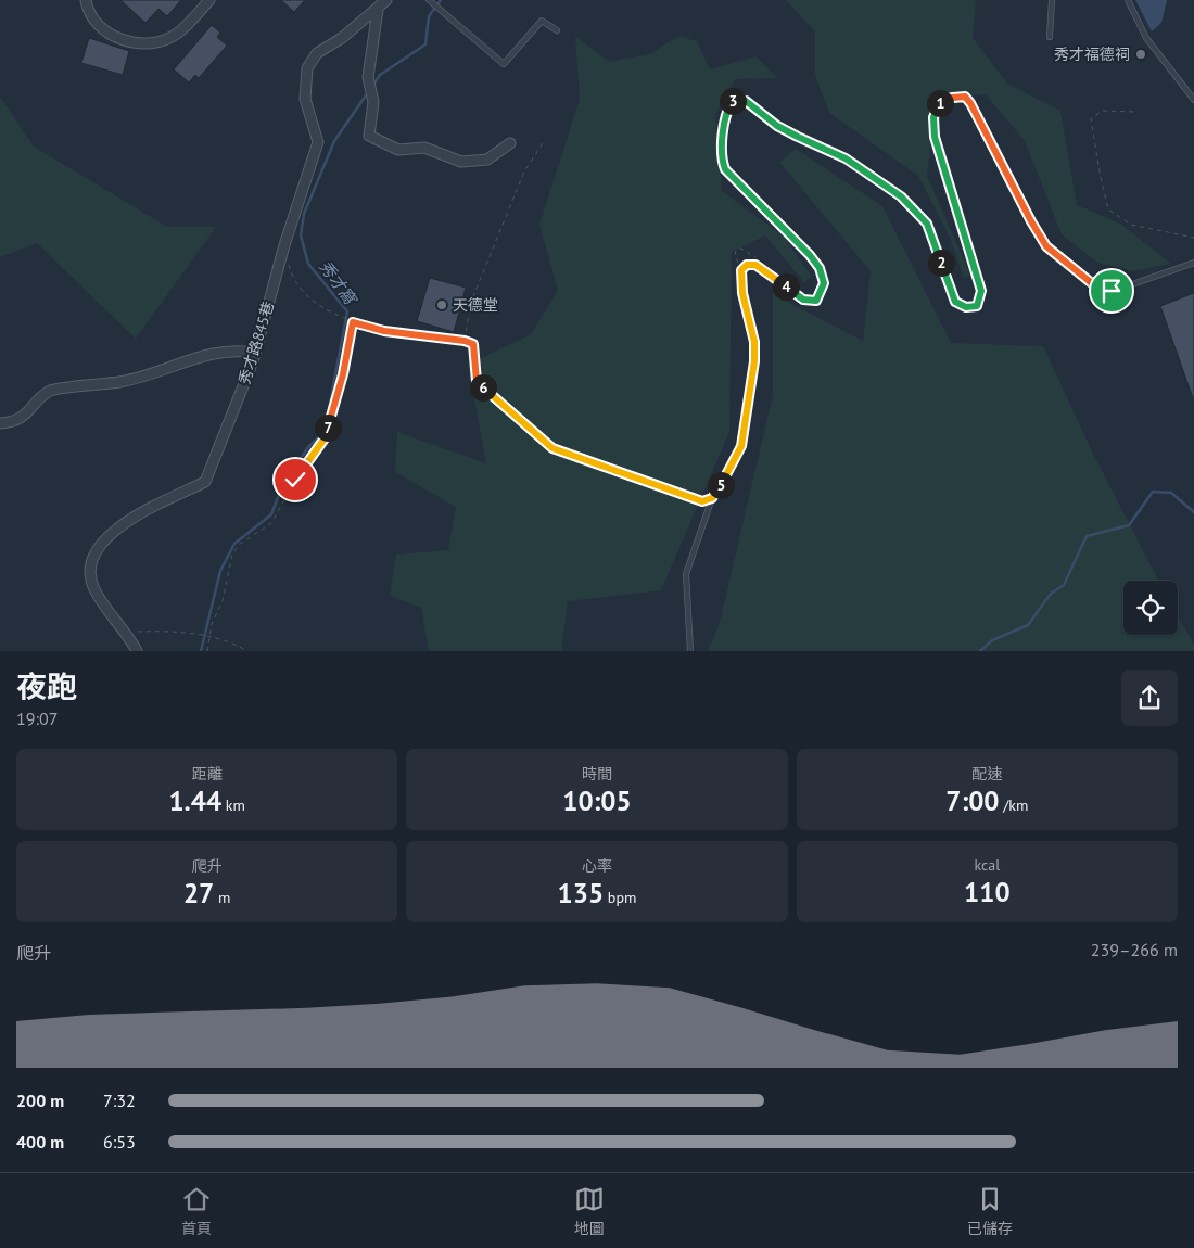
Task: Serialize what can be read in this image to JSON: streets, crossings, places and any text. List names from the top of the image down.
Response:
{
  "streets": {
    "street": ["秀才路845巷"]
  },
  "water": ["秀才窩"],
  "places": ["秀才福德祠", "天德堂"],
  "page": {
    "pins": [
      "3",
      "1",
      "2",
      "4",
      "6",
      "7",
      "5"
    ],
    "heading": ["夜跑", "19:07"],
    "stats": [
      ["距離", "1.44 km"],
      ["時間", "10:05"],
      ["配速", "7:00 /km"],
      ["爬升", "27 m"],
      ["心率", "135 bpm"],
      ["kcal", "110"]
    ],
    "chart": ["爬升", "239–266 m"],
    "list": [
      {
        "name": "200 m",
        "note": "7:32"
      },
      {
        "name": "400 m",
        "note": "6:53"
      }
    ],
    "tabs": ["首頁", "地圖", "已儲存"]
  }
}
